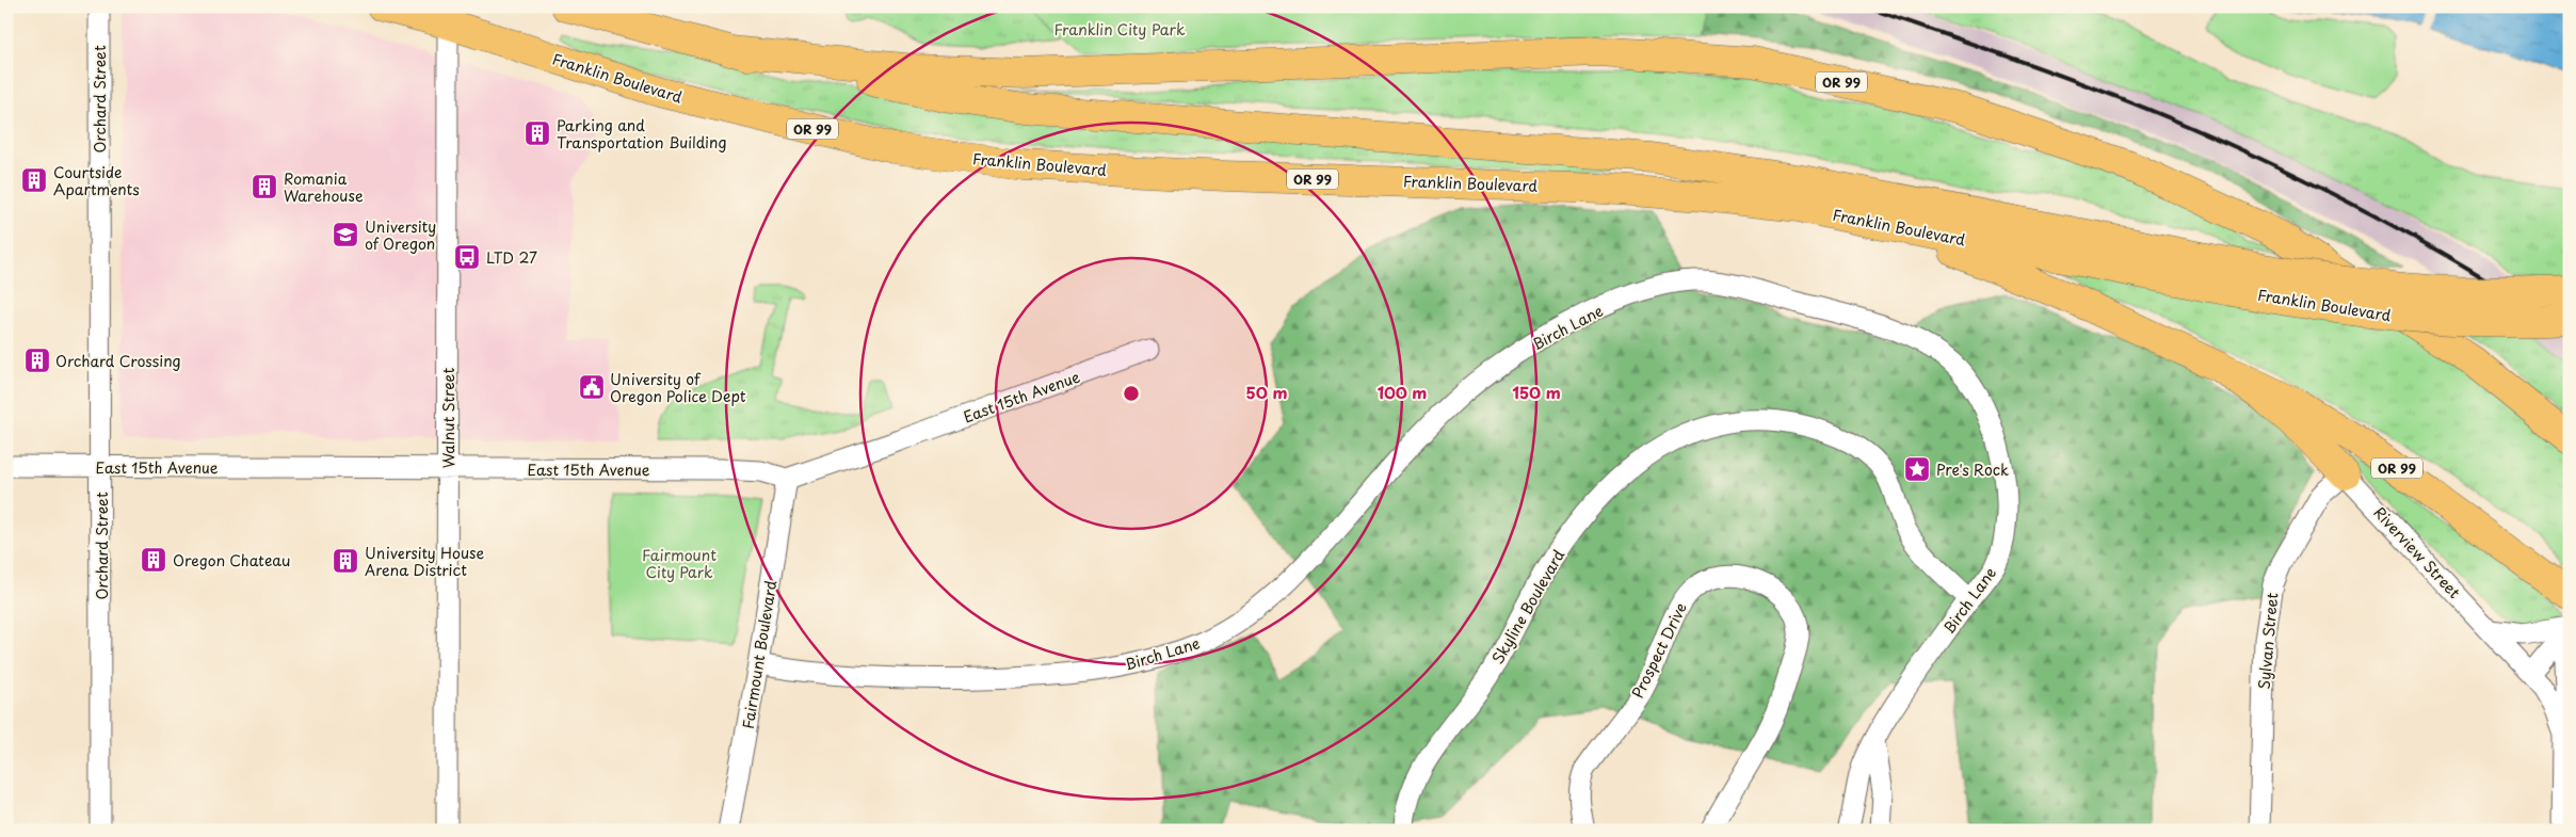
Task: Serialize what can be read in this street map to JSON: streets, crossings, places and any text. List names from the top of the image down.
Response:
{
  "streets": {
    "main road": ["Franklin Boulevard", "OR 99"],
    "street": [
      "Orchard Street",
      "Birch Lane",
      "East 15th Avenue",
      "Walnut Street",
      "Riverview Street",
      "Skyline Boulevard",
      "Sylvan Street",
      "Prospect Drive",
      "Fairmount Boulevard"
    ]
  },
  "crossings": [
    ["Franklin Boulevard", "OR 99"],
    ["Franklin Boulevard", "Walnut Street"],
    ["Orchard Street", "East 15th Avenue"],
    ["Birch Lane", "Skyline Boulevard"],
    ["Birch Lane", "Fairmount Boulevard"],
    ["East 15th Avenue", "Walnut Street"],
    ["East 15th Avenue", "Fairmount Boulevard"],
    ["Riverview Street", "Sylvan Street"]
  ],
  "parks": ["Franklin City Park", "Fairmount City Park"],
  "places": {
    "building": [
      "Parking and Transportation Building",
      "Courtside Apartments",
      "Romania Warehouse",
      "Orchard Crossing",
      "Oregon Chateau",
      "University House Arena District"
    ],
    "school or university": ["University of Oregon"],
    "bus stop": ["LTD 27"],
    "public building": ["University of Oregon Police Dept"],
    "place": ["Pre's Rock"]
  },
  "rings": ["50 m", "100 m", "150 m"]
}
